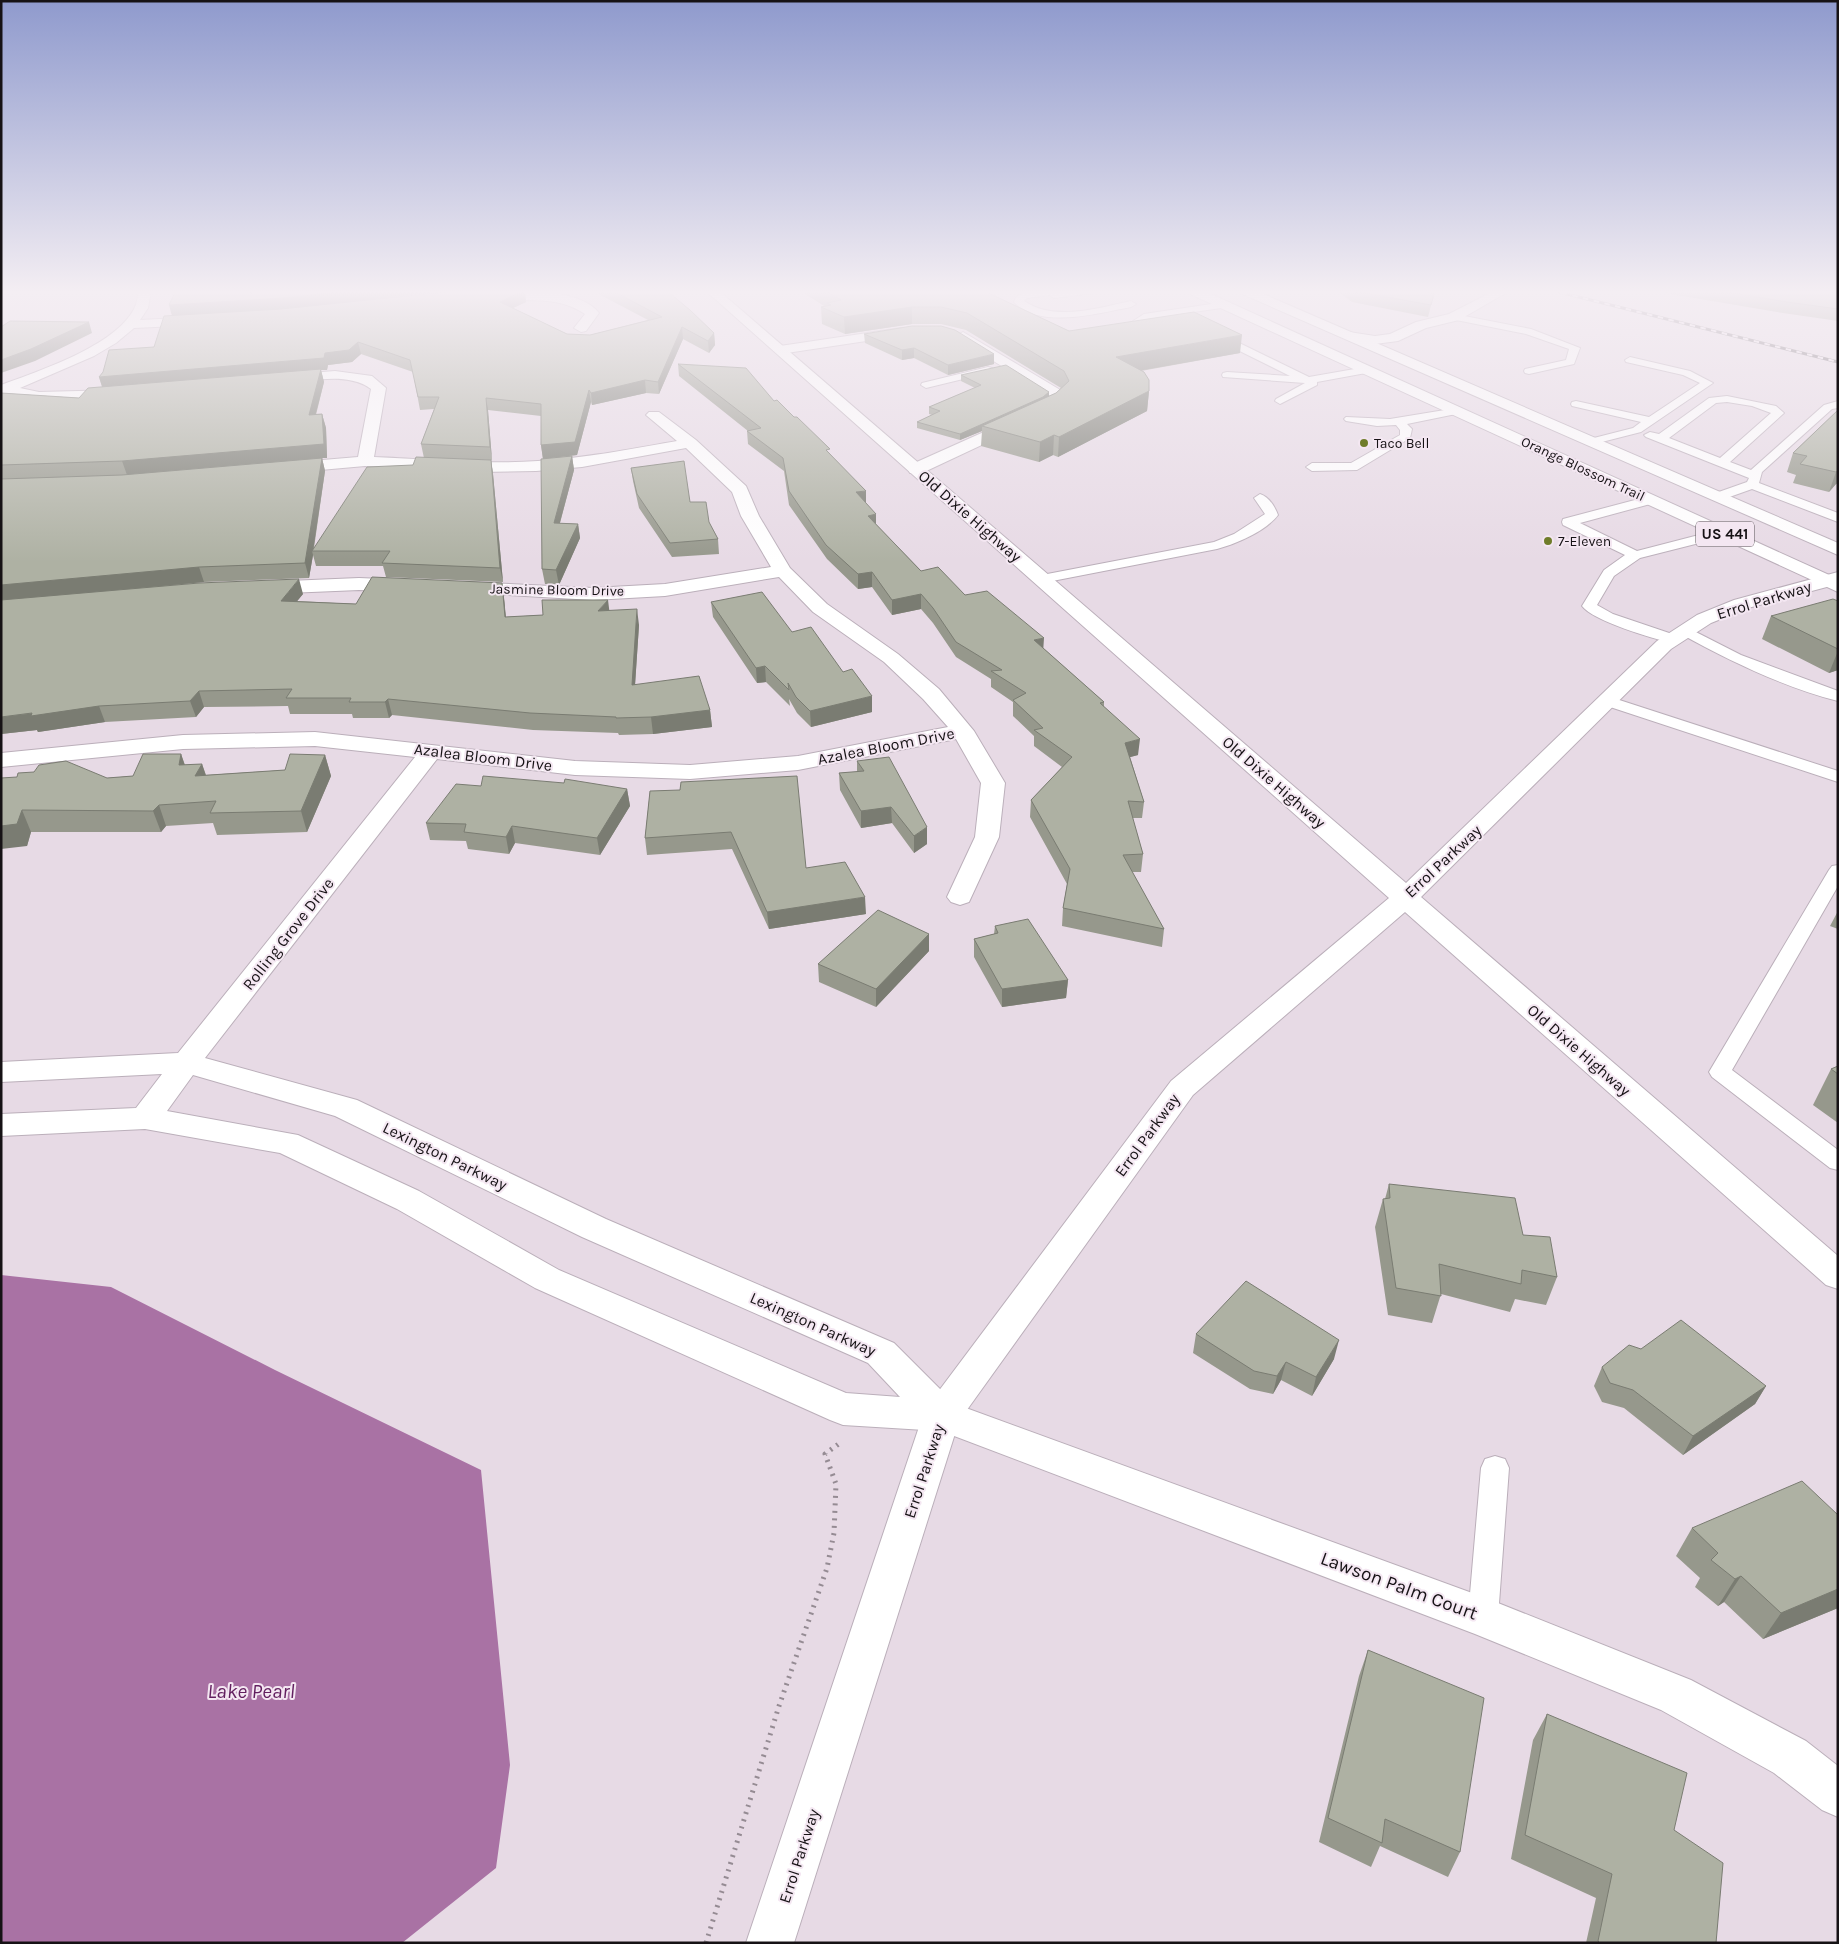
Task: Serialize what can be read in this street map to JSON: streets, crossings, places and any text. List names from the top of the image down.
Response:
{
  "streets": {
    "street": [
      "Orange Blossom Trail",
      "Old Dixie Highway",
      "US 441",
      "Jasmine Bloom Drive",
      "Errol Parkway",
      "Azalea Bloom Drive",
      "Rolling Grove Drive",
      "Lexington Parkway",
      "Lawson Palm Court"
    ]
  },
  "crossings": [
    ["Orange Blossom Trail", "Errol Parkway"],
    ["Old Dixie Highway", "Errol Parkway"],
    ["Errol Parkway", "Lexington Parkway"],
    ["Errol Parkway", "Lawson Palm Court"],
    ["Azalea Bloom Drive", "Rolling Grove Drive"],
    ["Rolling Grove Drive", "Lexington Parkway"],
    ["Lexington Parkway", "Lawson Palm Court"]
  ],
  "water": ["Lake Pearl"],
  "places": ["Taco Bell", "7-Eleven"]
}
